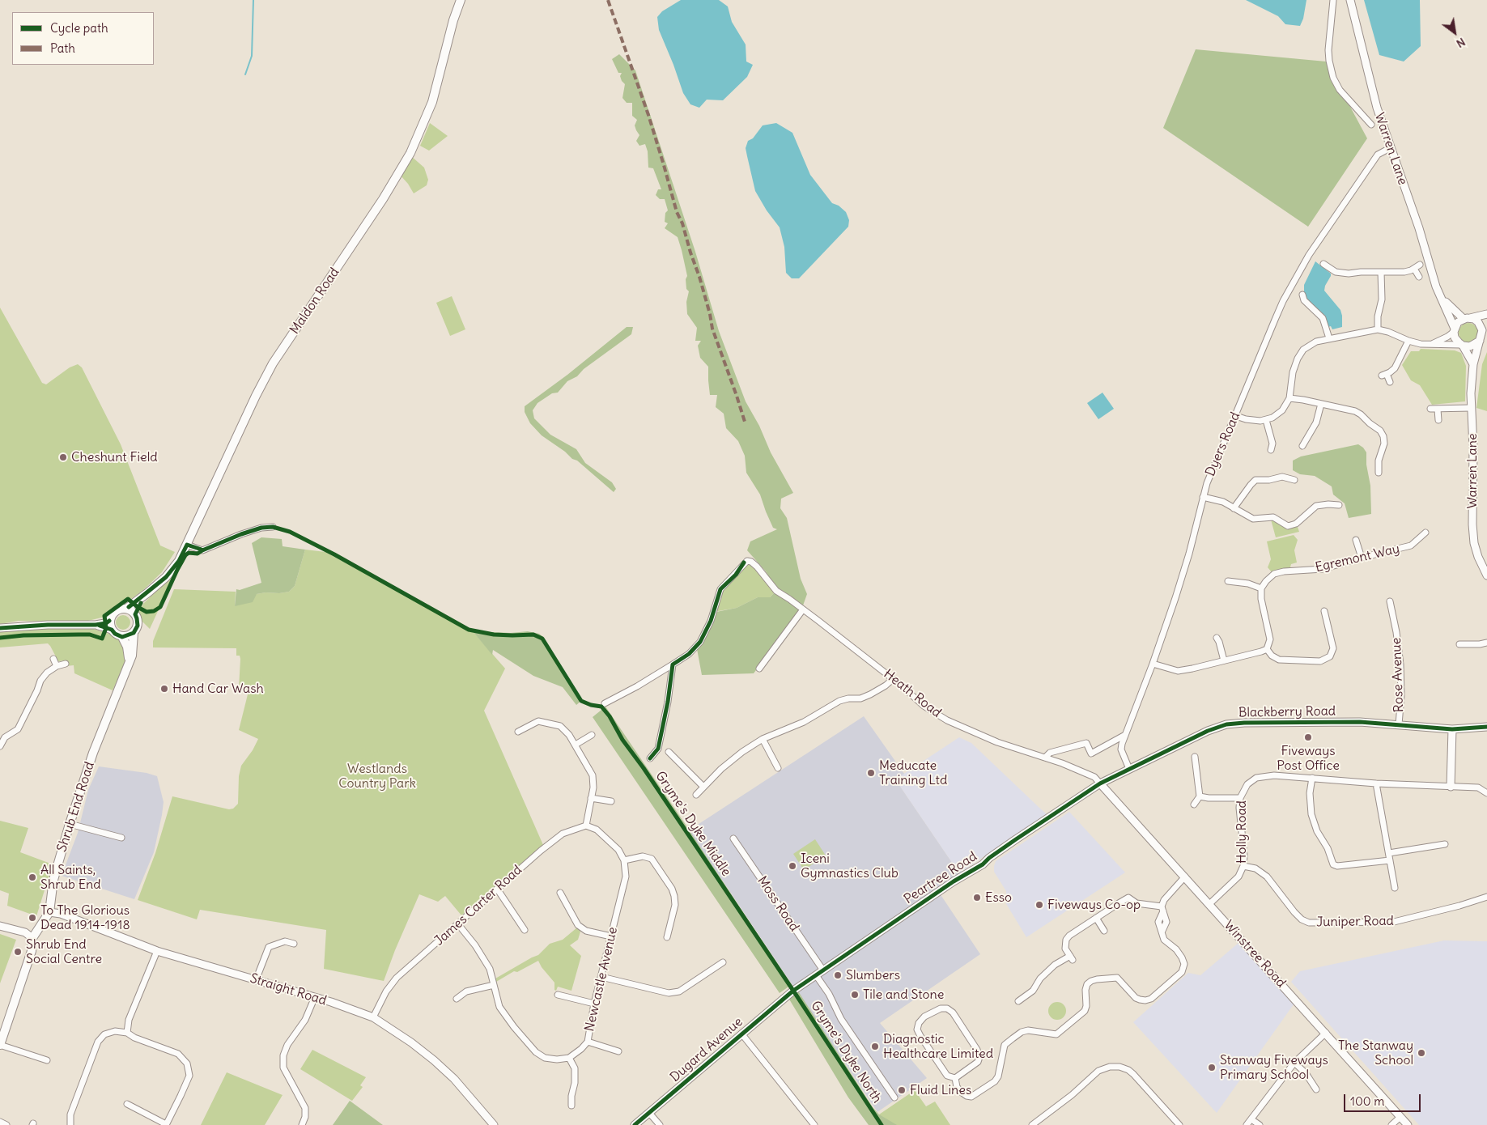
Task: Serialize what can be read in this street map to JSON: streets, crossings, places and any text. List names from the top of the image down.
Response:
{
  "streets": {
    "main road": ["Maldon Road", "Shrub End Road"],
    "street": [
      "Warren Lane",
      "Dyers Road",
      "Egremont Way",
      "Rose Avenue",
      "Heath Road",
      "Blackberry Road",
      "Holly Road",
      "Peartree Road",
      "Moss Road",
      "James Carter Road",
      "Juniper Road",
      "Winstree Road",
      "Newcastle Avenue",
      "Straight Road",
      "Dugard Avenue"
    ],
    "cycle path": ["Gryme's Dyke Middle"]
  },
  "crossings": [
    ["Warren Lane", "Dyers Road"],
    ["Maldon Road", "Shrub End Road"],
    ["Dyers Road", "Blackberry Road"],
    ["Rose Avenue", "Blackberry Road"],
    ["Heath Road", "Blackberry Road"],
    ["Heath Road", "Peartree Road"],
    ["Heath Road", "Winstree Road"],
    ["Blackberry Road", "Peartree Road"],
    ["Blackberry Road", "Winstree Road"],
    ["Shrub End Road", "Straight Road"],
    ["Holly Road", "Juniper Road"],
    ["Holly Road", "Winstree Road"],
    ["Peartree Road", "Moss Road"],
    ["Peartree Road", "Winstree Road"],
    ["Peartree Road", "Dugard Avenue"],
    ["James Carter Road", "Straight Road"]
  ],
  "parks": ["Westlands Country Park"],
  "places": [
    "Cheshunt Field",
    "Hand Car Wash",
    "Fiveways Post Office",
    "Meducate Training Ltd",
    "Iceni Gymnastics Club",
    "All Saints, Shrub End",
    "Esso",
    "Fiveways Co-op",
    "To The Glorious Dead 1914-1918",
    "Shrub End Social Centre",
    "Slumbers",
    "Tile and Stone",
    "Diagnostic Healthcare Limited",
    "The Stanway School",
    "Stanway Fiveways Primary School",
    "Fluid Lines"
  ],
  "legend": ["Cycle path", "Path"],
  "scale_bar": "100 m",
  "north": "bottom right"
}
